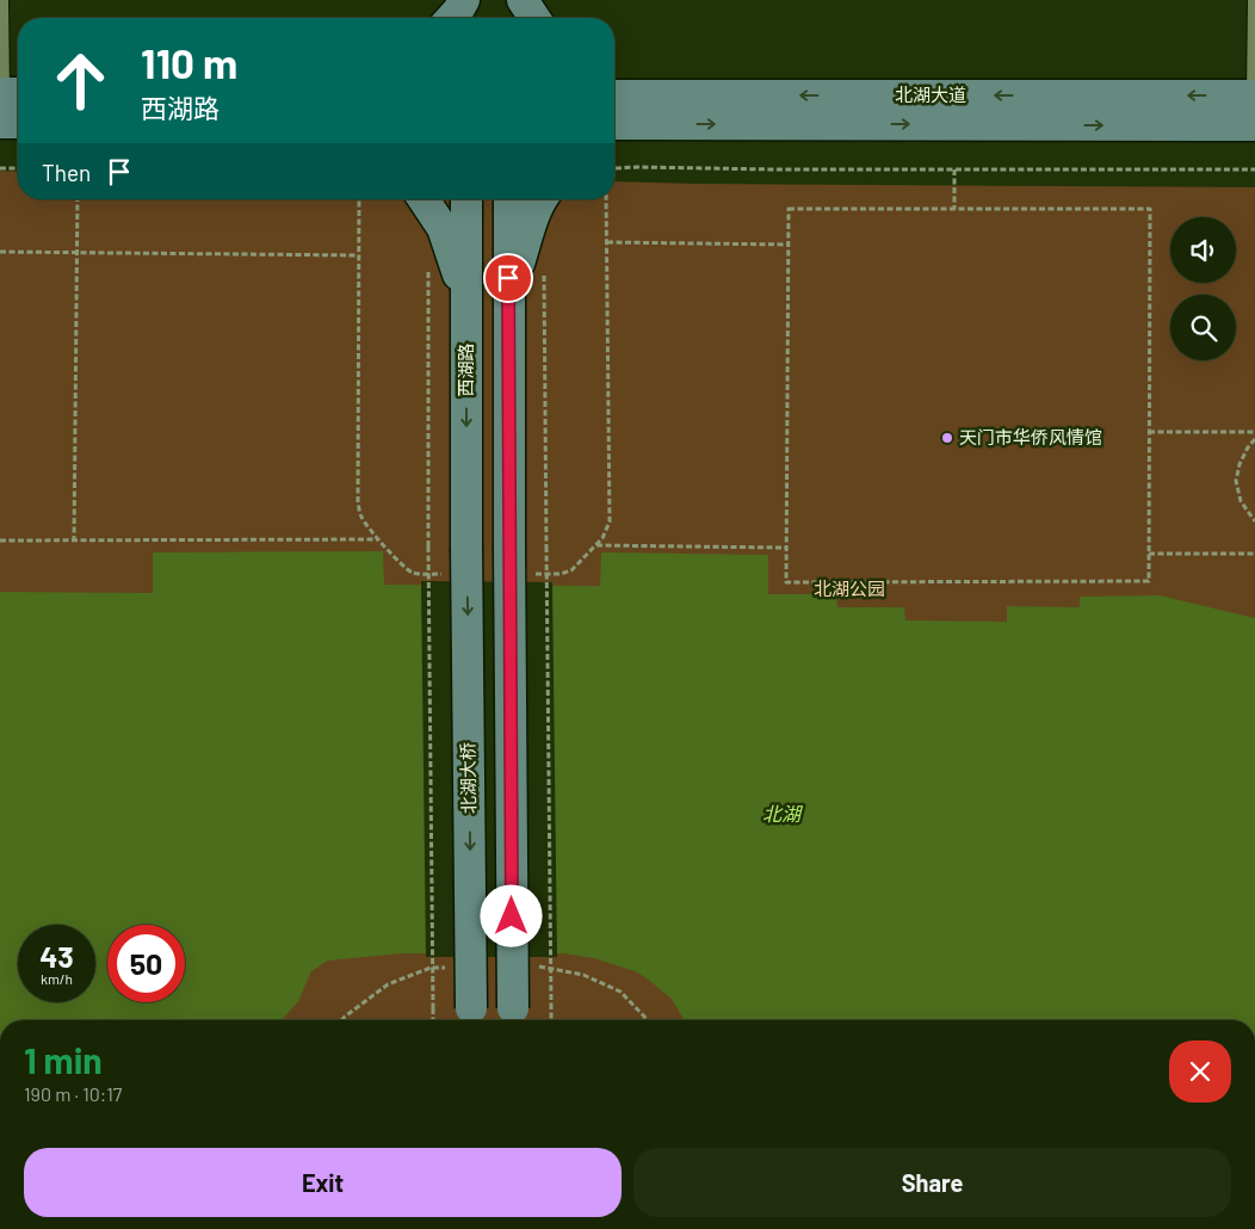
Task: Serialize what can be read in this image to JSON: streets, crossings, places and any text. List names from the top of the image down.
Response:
{
  "streets": {
    "main road": ["北湖大道", "西湖路", "北湖大桥"]
  },
  "crossings": [
    ["西湖路", "北湖大桥"]
  ],
  "water": ["北湖"],
  "parks": ["北湖公园"],
  "places": ["天门市华侨风情馆"],
  "page": {
    "turn": ["110 m", "西湖路"],
    "then": "Then",
    "speed": "43 km/h",
    "limit": "50",
    "heading": ["1 min", "190 m · 10:17"],
    "buttons": ["Exit", "Share"]
  }
}
